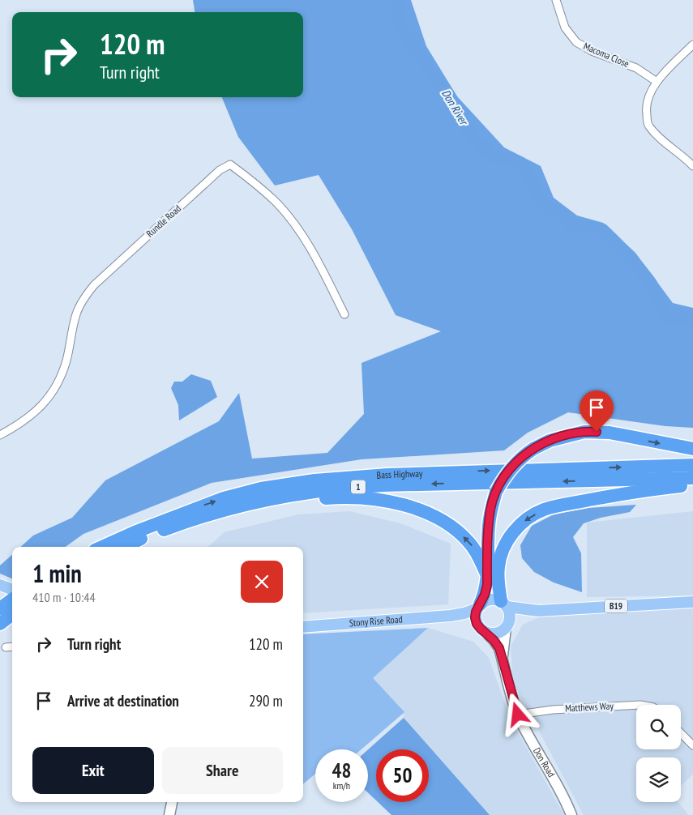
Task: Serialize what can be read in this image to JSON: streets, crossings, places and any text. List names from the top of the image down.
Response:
{
  "streets": {
    "highway": ["Bass Highway", "1"],
    "main road": ["B19", "Stony Rise Road", "Don Road"],
    "street": ["Macoma Close", "Rundle Road", "Matthews Way"]
  },
  "crossings": [
    ["B19", "Stony Rise Road"],
    ["B19", "Don Road"],
    ["Stony Rise Road", "Don Road"],
    ["Matthews Way", "Don Road"]
  ],
  "water": ["Don River"],
  "page": {
    "turn": ["120 m", "Turn right"],
    "heading": ["1 min", "410 m · 10:44"],
    "list": [
      {
        "name": "Turn right",
        "value": "120 m"
      },
      {
        "name": "Arrive at destination",
        "value": "290 m"
      }
    ],
    "buttons": ["Exit", "Share"],
    "speed": "48 km/h",
    "limit": "50"
  }
}
